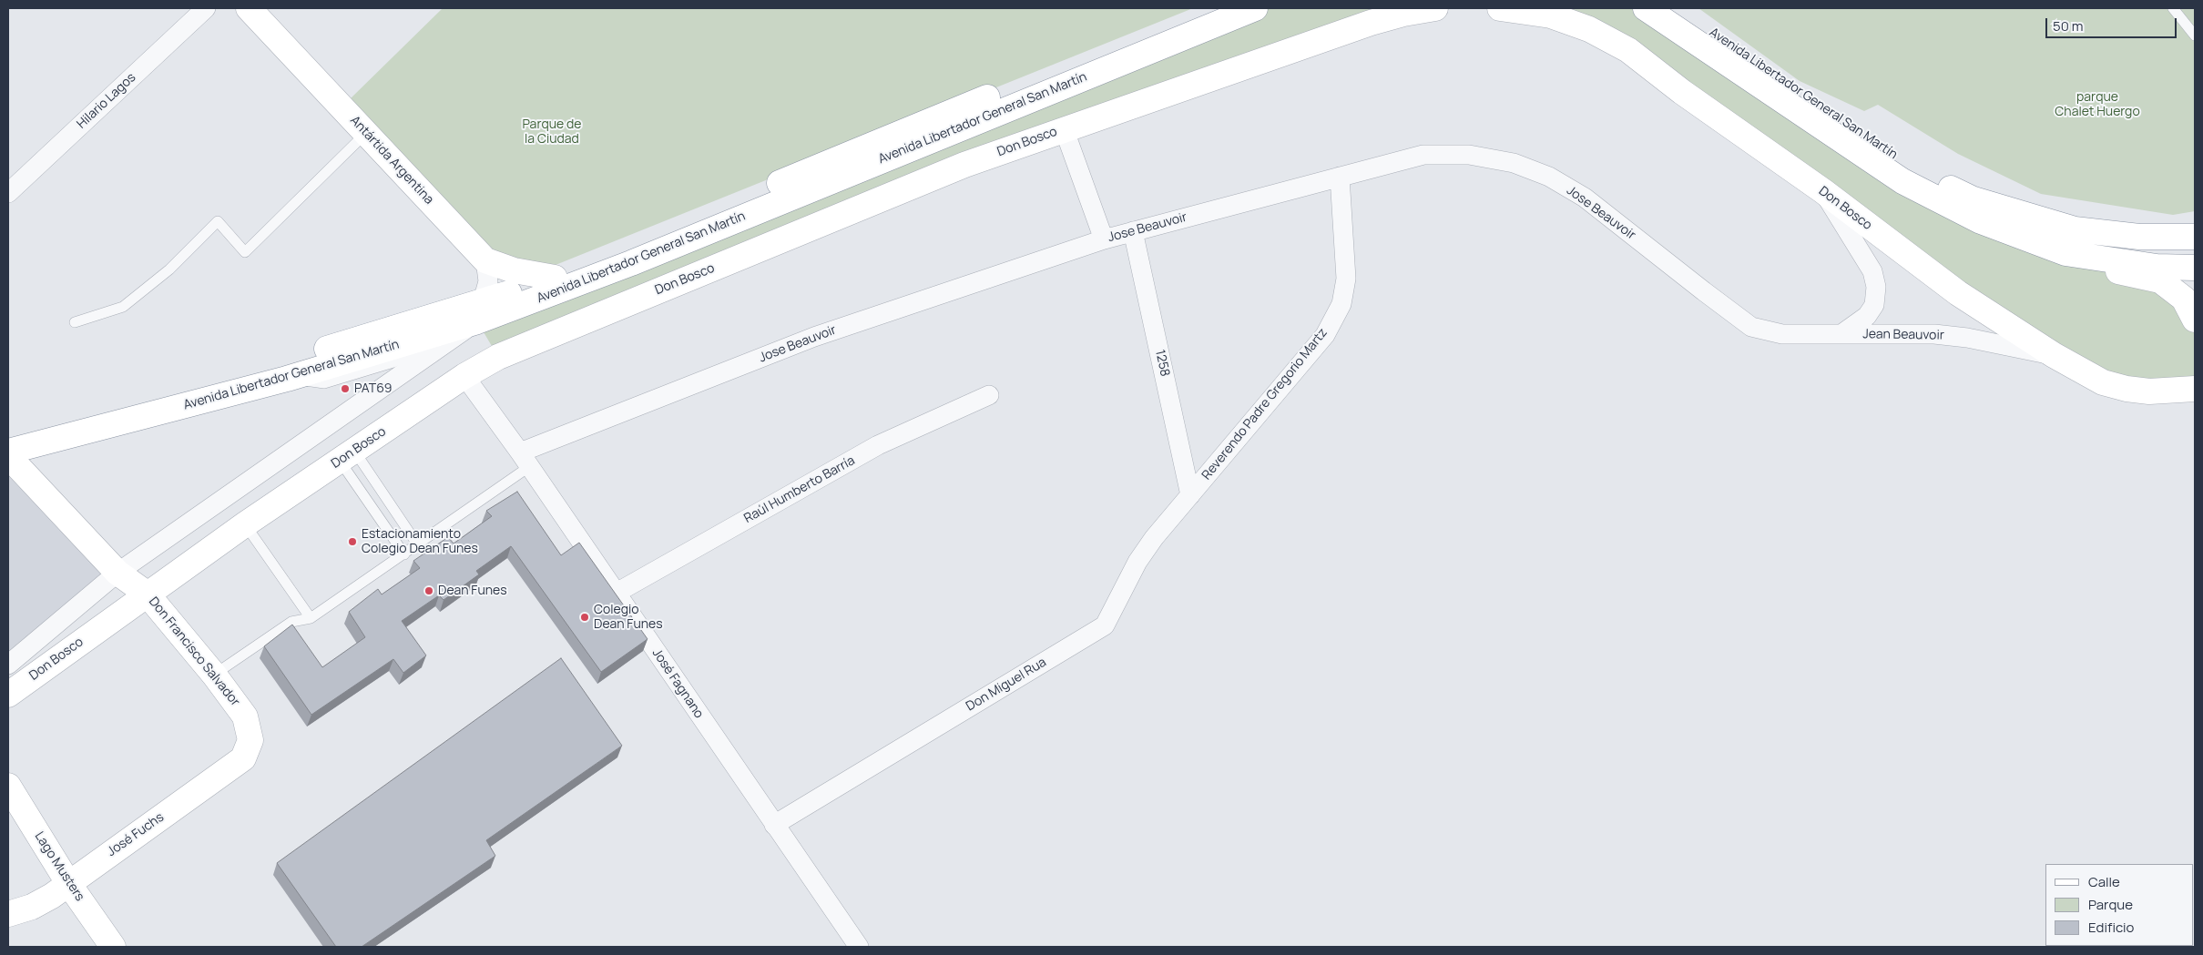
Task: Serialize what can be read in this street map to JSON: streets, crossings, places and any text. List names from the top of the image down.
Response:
{
  "streets": {
    "main road": [
      "Avenida Libertador General San Martín",
      "Don Bosco",
      "Antártida Argentina",
      "Don Francisco Salvador",
      "José Fuchs",
      "Lago Musters"
    ],
    "street": [
      "Hilario Lagos",
      "Jose Beauvoir",
      "Jean Beauvoir",
      "1258",
      "Reverendo Padre Gregorio Martz",
      "Raúl Humberto Barría",
      "José Fagnano",
      "Don Miguel Rua"
    ]
  },
  "crossings": [
    ["Avenida Libertador General San Martín", "Don Bosco"],
    ["Avenida Libertador General San Martín", "Antártida Argentina"],
    ["Don Bosco", "Jean Beauvoir"],
    ["Don Bosco", "Don Francisco Salvador"],
    ["Don Bosco", "José Fagnano"],
    ["Jose Beauvoir", "Jean Beauvoir"],
    ["Jose Beauvoir", "1258"],
    ["Jose Beauvoir", "Reverendo Padre Gregorio Martz"],
    ["Jose Beauvoir", "José Fagnano"],
    ["1258", "Reverendo Padre Gregorio Martz"],
    ["1258", "Don Miguel Rua"],
    ["Reverendo Padre Gregorio Martz", "Don Miguel Rua"],
    ["Raúl Humberto Barría", "José Fagnano"],
    ["Don Francisco Salvador", "José Fuchs"],
    ["José Fagnano", "Don Miguel Rua"],
    ["José Fuchs", "Lago Musters"]
  ],
  "parks": ["parque Chalet Huergo", "Parque de la Ciudad"],
  "places": [
    "PAT69",
    "Estacionamiento Colegio Dean Funes",
    "Dean Funes",
    "Colegio Dean Funes"
  ],
  "legend": ["Calle", "Parque", "Edificio"],
  "scale_bar": "50 m"
}
